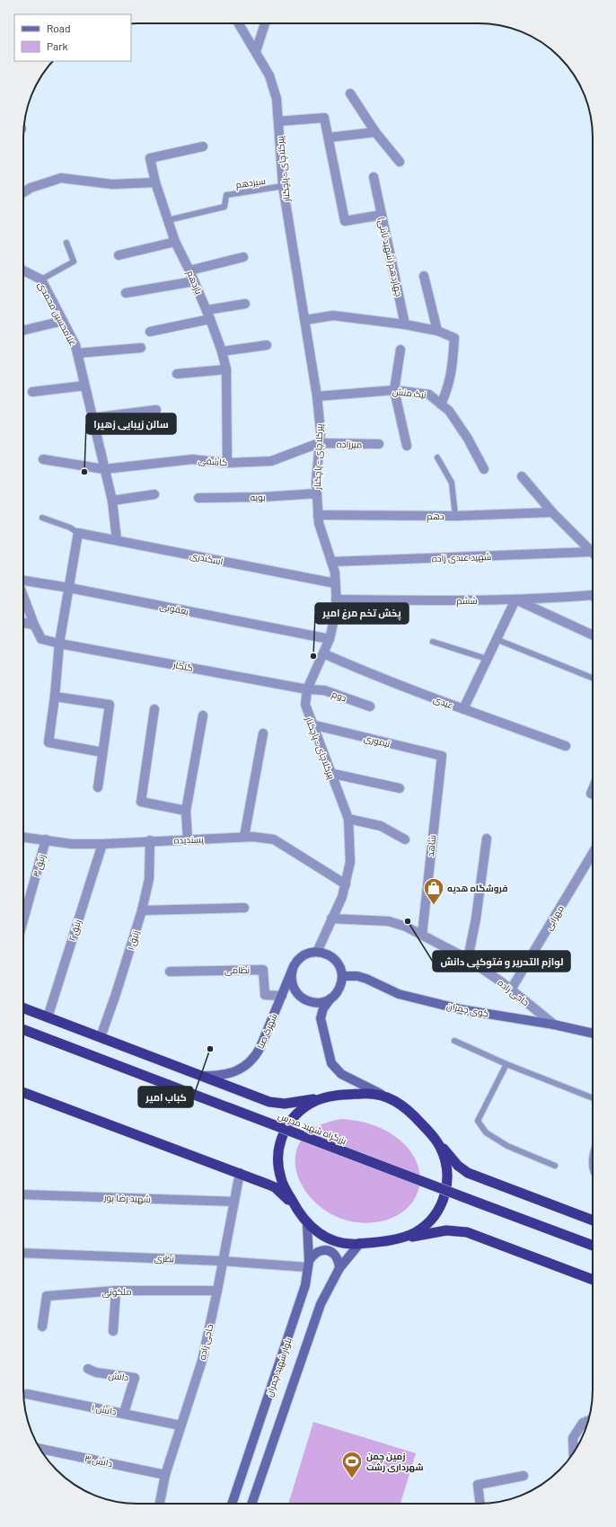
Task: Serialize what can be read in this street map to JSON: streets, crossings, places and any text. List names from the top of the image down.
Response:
{
  "streets": {
    "highway": ["بزرگراه شهید مدرس"],
    "main road": ["کوی چمران", "شهرک صبا", "بلوار شهید چمران"],
    "street": [
      "پیرکلاچای - پاچکنار",
      "چهاردهم (شهید ثابتی)",
      "یازدهم",
      "غلامحسین محمدی",
      "نیک منش",
      "میرزاده",
      "کاشفی",
      "بویه",
      "دهم",
      "شهید عبدی زاده",
      "اسکندری",
      "ششم",
      "یعقوبی",
      "گلکار",
      "دوم",
      "عبدی",
      "تیموری",
      "پسندیده",
      "شاهد",
      "زنبق ۳",
      "مهرابی",
      "زنبق ۲",
      "زنبق ۱",
      "نظامی",
      "حاجی زاده",
      "شهید رضا پور",
      "نظری",
      "ملکوتی",
      "دانش",
      "دانش ۱",
      "دانش ۳"
    ],
    "lane": ["سیزدهم"]
  },
  "crossings": [
    ["پیرکلاچای - پاچکنار", "سیزدهم"],
    ["پیرکلاچای - پاچکنار", "چهاردهم (شهید ثابتی)"],
    ["پیرکلاچای - پاچکنار", "نیک منش"],
    ["پیرکلاچای - پاچکنار", "میرزاده"],
    ["پیرکلاچای - پاچکنار", "کاشفی"],
    ["پیرکلاچای - پاچکنار", "بویه"],
    ["پیرکلاچای - پاچکنار", "دهم"],
    ["پیرکلاچای - پاچکنار", "شهید عبدی زاده"],
    ["پیرکلاچای - پاچکنار", "اسکندری"],
    ["پیرکلاچای - پاچکنار", "ششم"],
    ["پیرکلاچای - پاچکنار", "یعقوبی"],
    ["پیرکلاچای - پاچکنار", "گلکار"],
    ["پیرکلاچای - پاچکنار", "دوم"],
    ["پیرکلاچای - پاچکنار", "عبدی"],
    ["پیرکلاچای - پاچکنار", "تیموری"],
    ["پیرکلاچای - پاچکنار", "پسندیده"],
    ["پیرکلاچای - پاچکنار", "حاجی زاده"],
    ["پیرکلاچای - پاچکنار", "کوی چمران"],
    ["پیرکلاچای - پاچکنار", "شهرک صبا"],
    ["سیزدهم", "یازدهم"],
    ["یازدهم", "کاشفی"],
    ["غلامحسین محمدی", "کاشفی"],
    ["غلامحسین محمدی", "اسکندری"],
    ["میرزاده", "کاشفی"],
    ["گلکار", "دوم"],
    ["تیموری", "شاهد"],
    ["پسندیده", "زنبق ۳"],
    ["پسندیده", "زنبق ۲"],
    ["پسندیده", "زنبق ۱"],
    ["شاهد", "حاجی زاده"],
    ["مهرابی", "حاجی زاده"],
    ["زنبق ۲", "بزرگراه شهید مدرس"],
    ["زنبق ۱", "بزرگراه شهید مدرس"],
    ["نظامی", "شهرک صبا"],
    ["حاجی زاده", "کوی چمران"],
    ["حاجی زاده", "شهید رضا پور"],
    ["حاجی زاده", "نظری"],
    ["حاجی زاده", "ملکوتی"],
    ["حاجی زاده", "دانش ۱"],
    ["حاجی زاده", "دانش ۳"],
    ["کوی چمران", "شهرک صبا"],
    ["شهرک صبا", "بزرگراه شهید مدرس"],
    ["نظری", "بلوار شهید چمران"],
    ["دانش", "دانش ۱"]
  ],
  "places": {
    "other": [
      "سالن زیبایی زهیرا",
      "پخش تخم مرغ امیر",
      "لوازم التحریر و فتوکپی دانش",
      "کباب امیر"
    ],
    "shop": ["فروشگاه هدیه"],
    "sports": ["زمین چمن شهرداری رشت"]
  },
  "legend": ["Road", "Park"]
}
